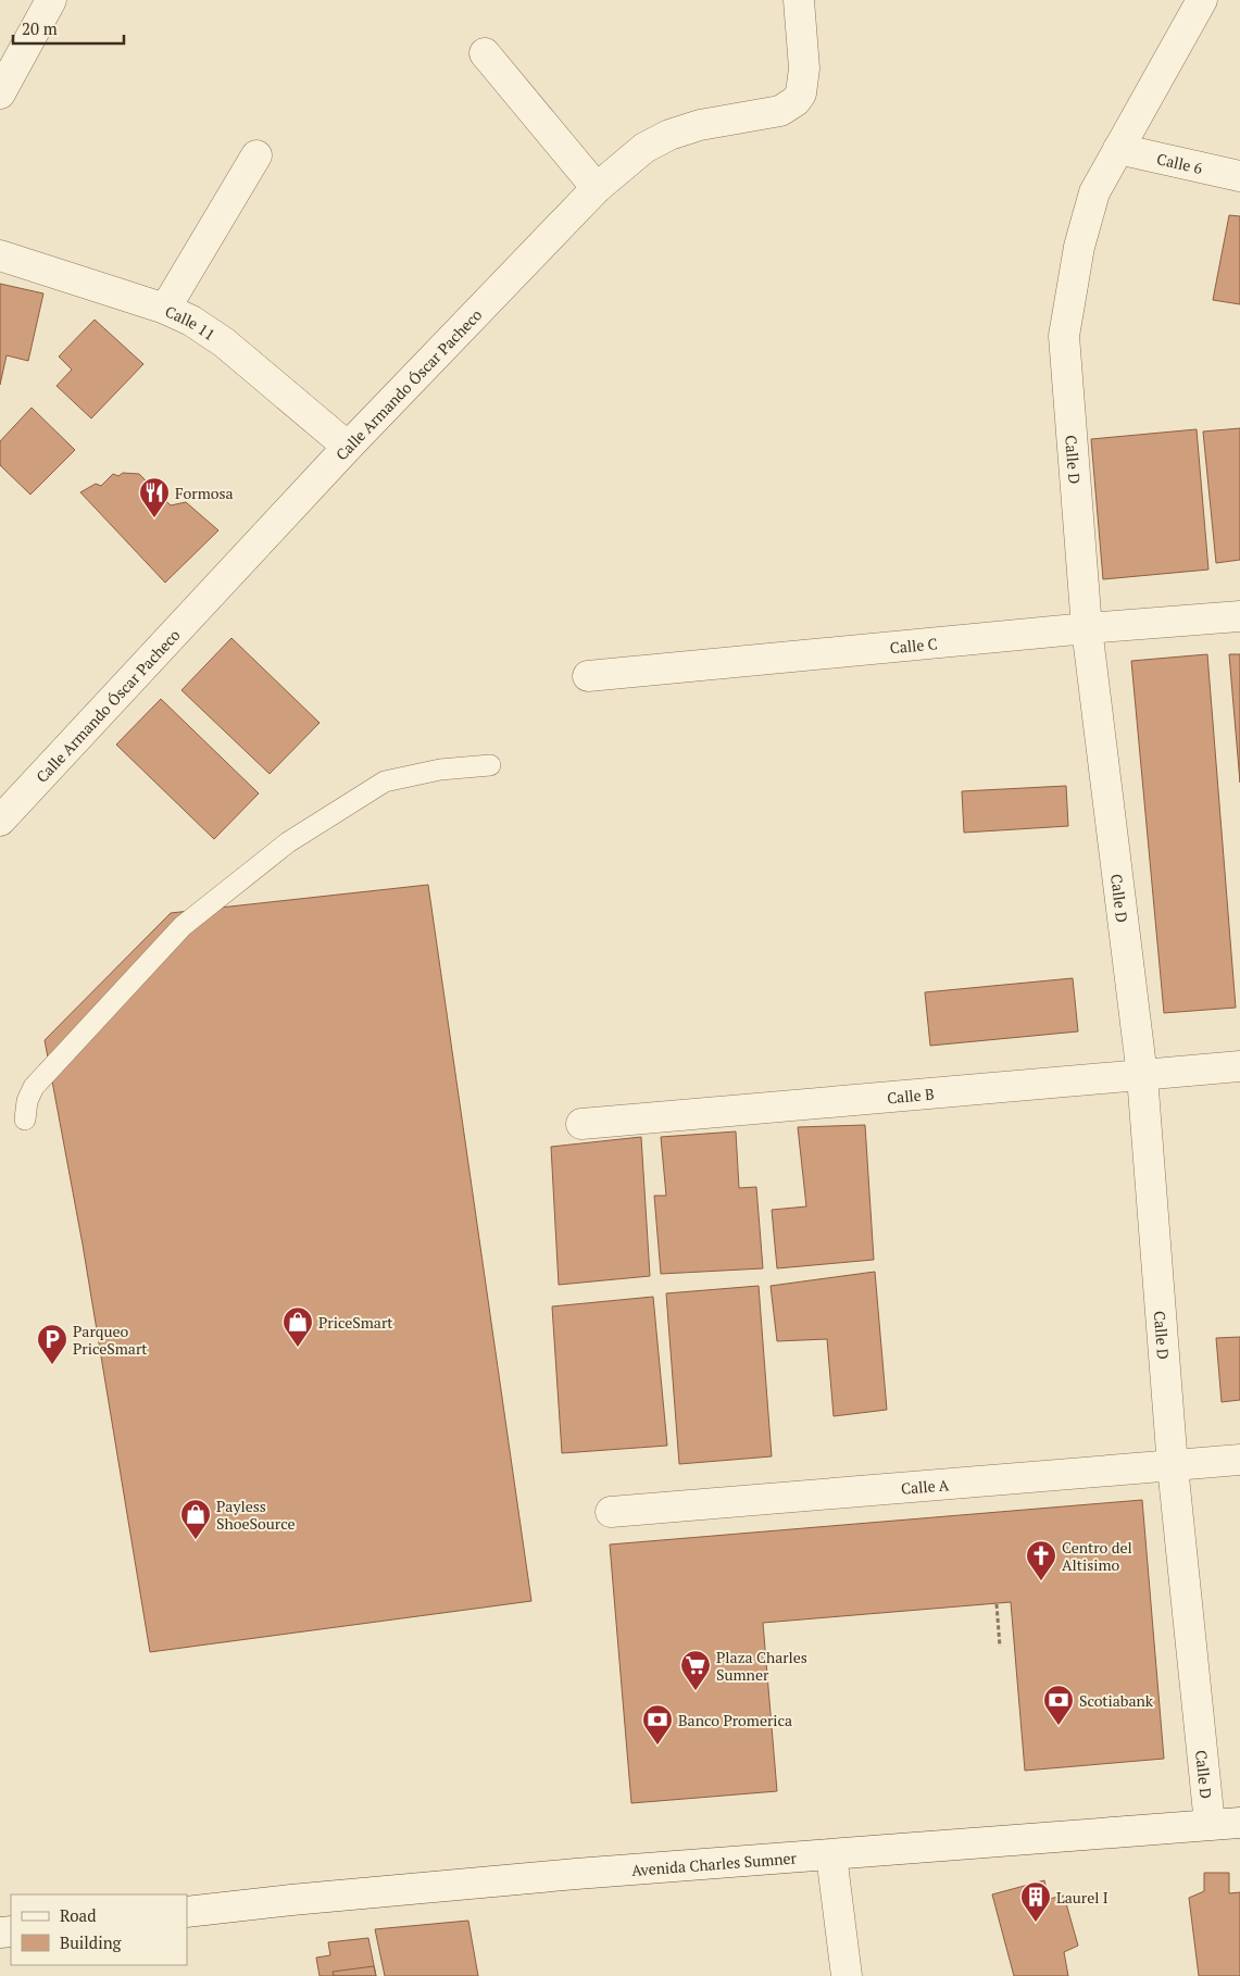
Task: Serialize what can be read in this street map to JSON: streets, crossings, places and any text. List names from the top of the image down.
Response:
{
  "streets": {
    "street": [
      "Calle 6",
      "Calle 11",
      "Calle Armando Óscar Pacheco",
      "Calle D",
      "Calle C",
      "Calle B",
      "Calle A",
      "Avenida Charles Sumner"
    ]
  },
  "crossings": [
    ["Calle 6", "Calle D"],
    ["Calle 11", "Calle Armando Óscar Pacheco"],
    ["Calle D", "Calle C"],
    ["Calle D", "Calle B"],
    ["Calle D", "Calle A"],
    ["Calle D", "Avenida Charles Sumner"]
  ],
  "places": {
    "restaurant": ["Formosa"],
    "shop": ["PriceSmart", "Payless ShoeSource"],
    "parking": ["Parqueo PriceSmart"],
    "church": ["Centro del Altisimo"],
    "supermarket": ["Plaza Charles Sumner"],
    "bank": ["Scotiabank", "Banco Promerica"],
    "building": ["Laurel I"]
  },
  "legend": ["Road", "Building"],
  "scale_bar": "20 m"
}
